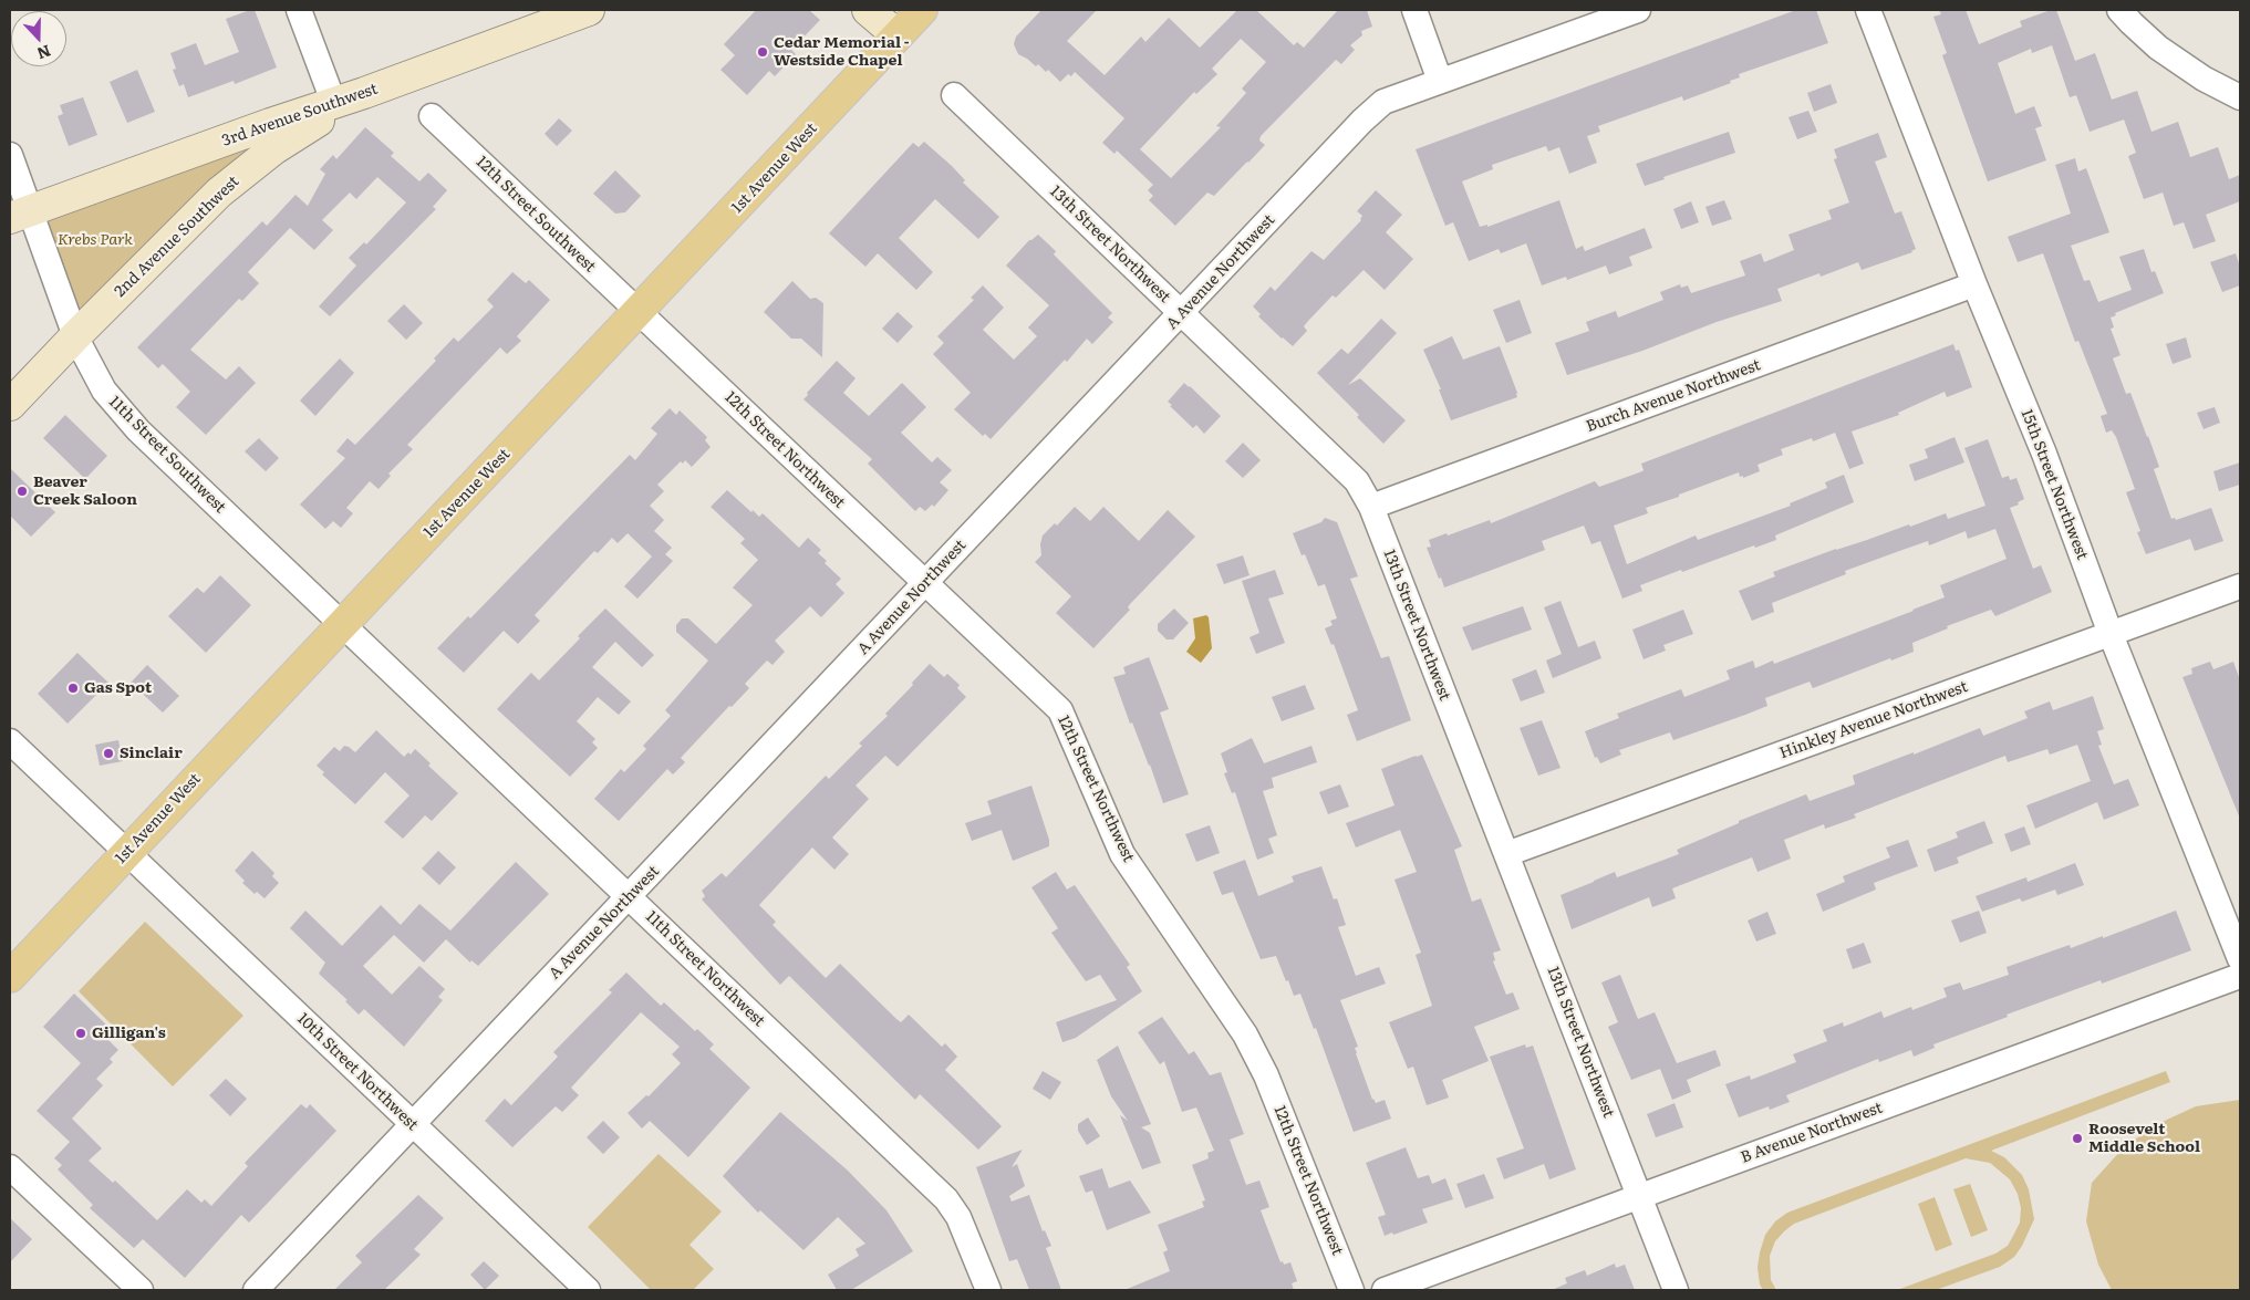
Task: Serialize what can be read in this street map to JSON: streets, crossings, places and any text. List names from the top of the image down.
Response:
{
  "streets": {
    "main road": ["3rd Avenue Southwest", "1st Avenue West", "2nd Avenue Southwest"],
    "street": [
      "12th Street Southwest",
      "13th Street Northwest",
      "A Avenue Northwest",
      "Burch Avenue Northwest",
      "12th Street Northwest",
      "11th Street Southwest",
      "15th Street Northwest",
      "Hinkley Avenue Northwest",
      "11th Street Northwest",
      "10th Street Northwest",
      "B Avenue Northwest"
    ]
  },
  "crossings": [
    ["3rd Avenue Southwest", "2nd Avenue Southwest"],
    ["3rd Avenue Southwest", "11th Street Southwest"],
    ["1st Avenue West", "12th Street Southwest"],
    ["1st Avenue West", "12th Street Northwest"],
    ["1st Avenue West", "11th Street Southwest"],
    ["1st Avenue West", "11th Street Northwest"],
    ["1st Avenue West", "10th Street Northwest"],
    ["12th Street Southwest", "12th Street Northwest"],
    ["2nd Avenue Southwest", "11th Street Southwest"],
    ["13th Street Northwest", "A Avenue Northwest"],
    ["13th Street Northwest", "Burch Avenue Northwest"],
    ["13th Street Northwest", "Hinkley Avenue Northwest"],
    ["13th Street Northwest", "B Avenue Northwest"],
    ["A Avenue Northwest", "12th Street Northwest"],
    ["A Avenue Northwest", "11th Street Northwest"],
    ["A Avenue Northwest", "10th Street Northwest"],
    ["Burch Avenue Northwest", "15th Street Northwest"],
    ["11th Street Southwest", "11th Street Northwest"],
    ["15th Street Northwest", "Hinkley Avenue Northwest"]
  ],
  "parks": ["Krebs Park"],
  "places": [
    "Cedar Memorial - Westside Chapel",
    "Beaver Creek Saloon",
    "Gas Spot",
    "Sinclair",
    "Gilligan's",
    "Roosevelt Middle School"
  ],
  "north": "bottom"
}
